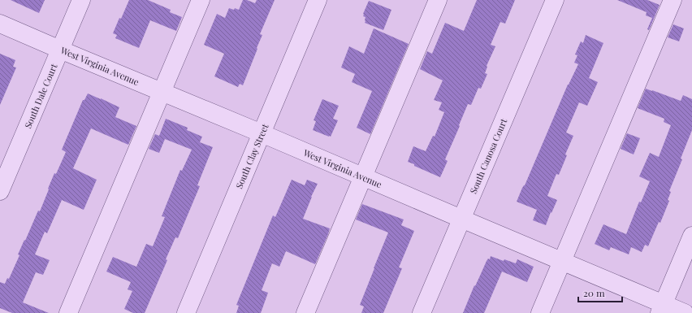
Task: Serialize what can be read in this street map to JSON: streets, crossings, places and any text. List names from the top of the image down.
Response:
{
  "streets": {
    "street": [
      "West Virginia Avenue",
      "South Dale Court",
      "South Clay Street",
      "South Canosa Court"
    ]
  },
  "crossings": [
    ["West Virginia Avenue", "South Dale Court"],
    ["West Virginia Avenue", "South Clay Street"],
    ["West Virginia Avenue", "South Canosa Court"]
  ],
  "scale_bar": "20 m"
}
